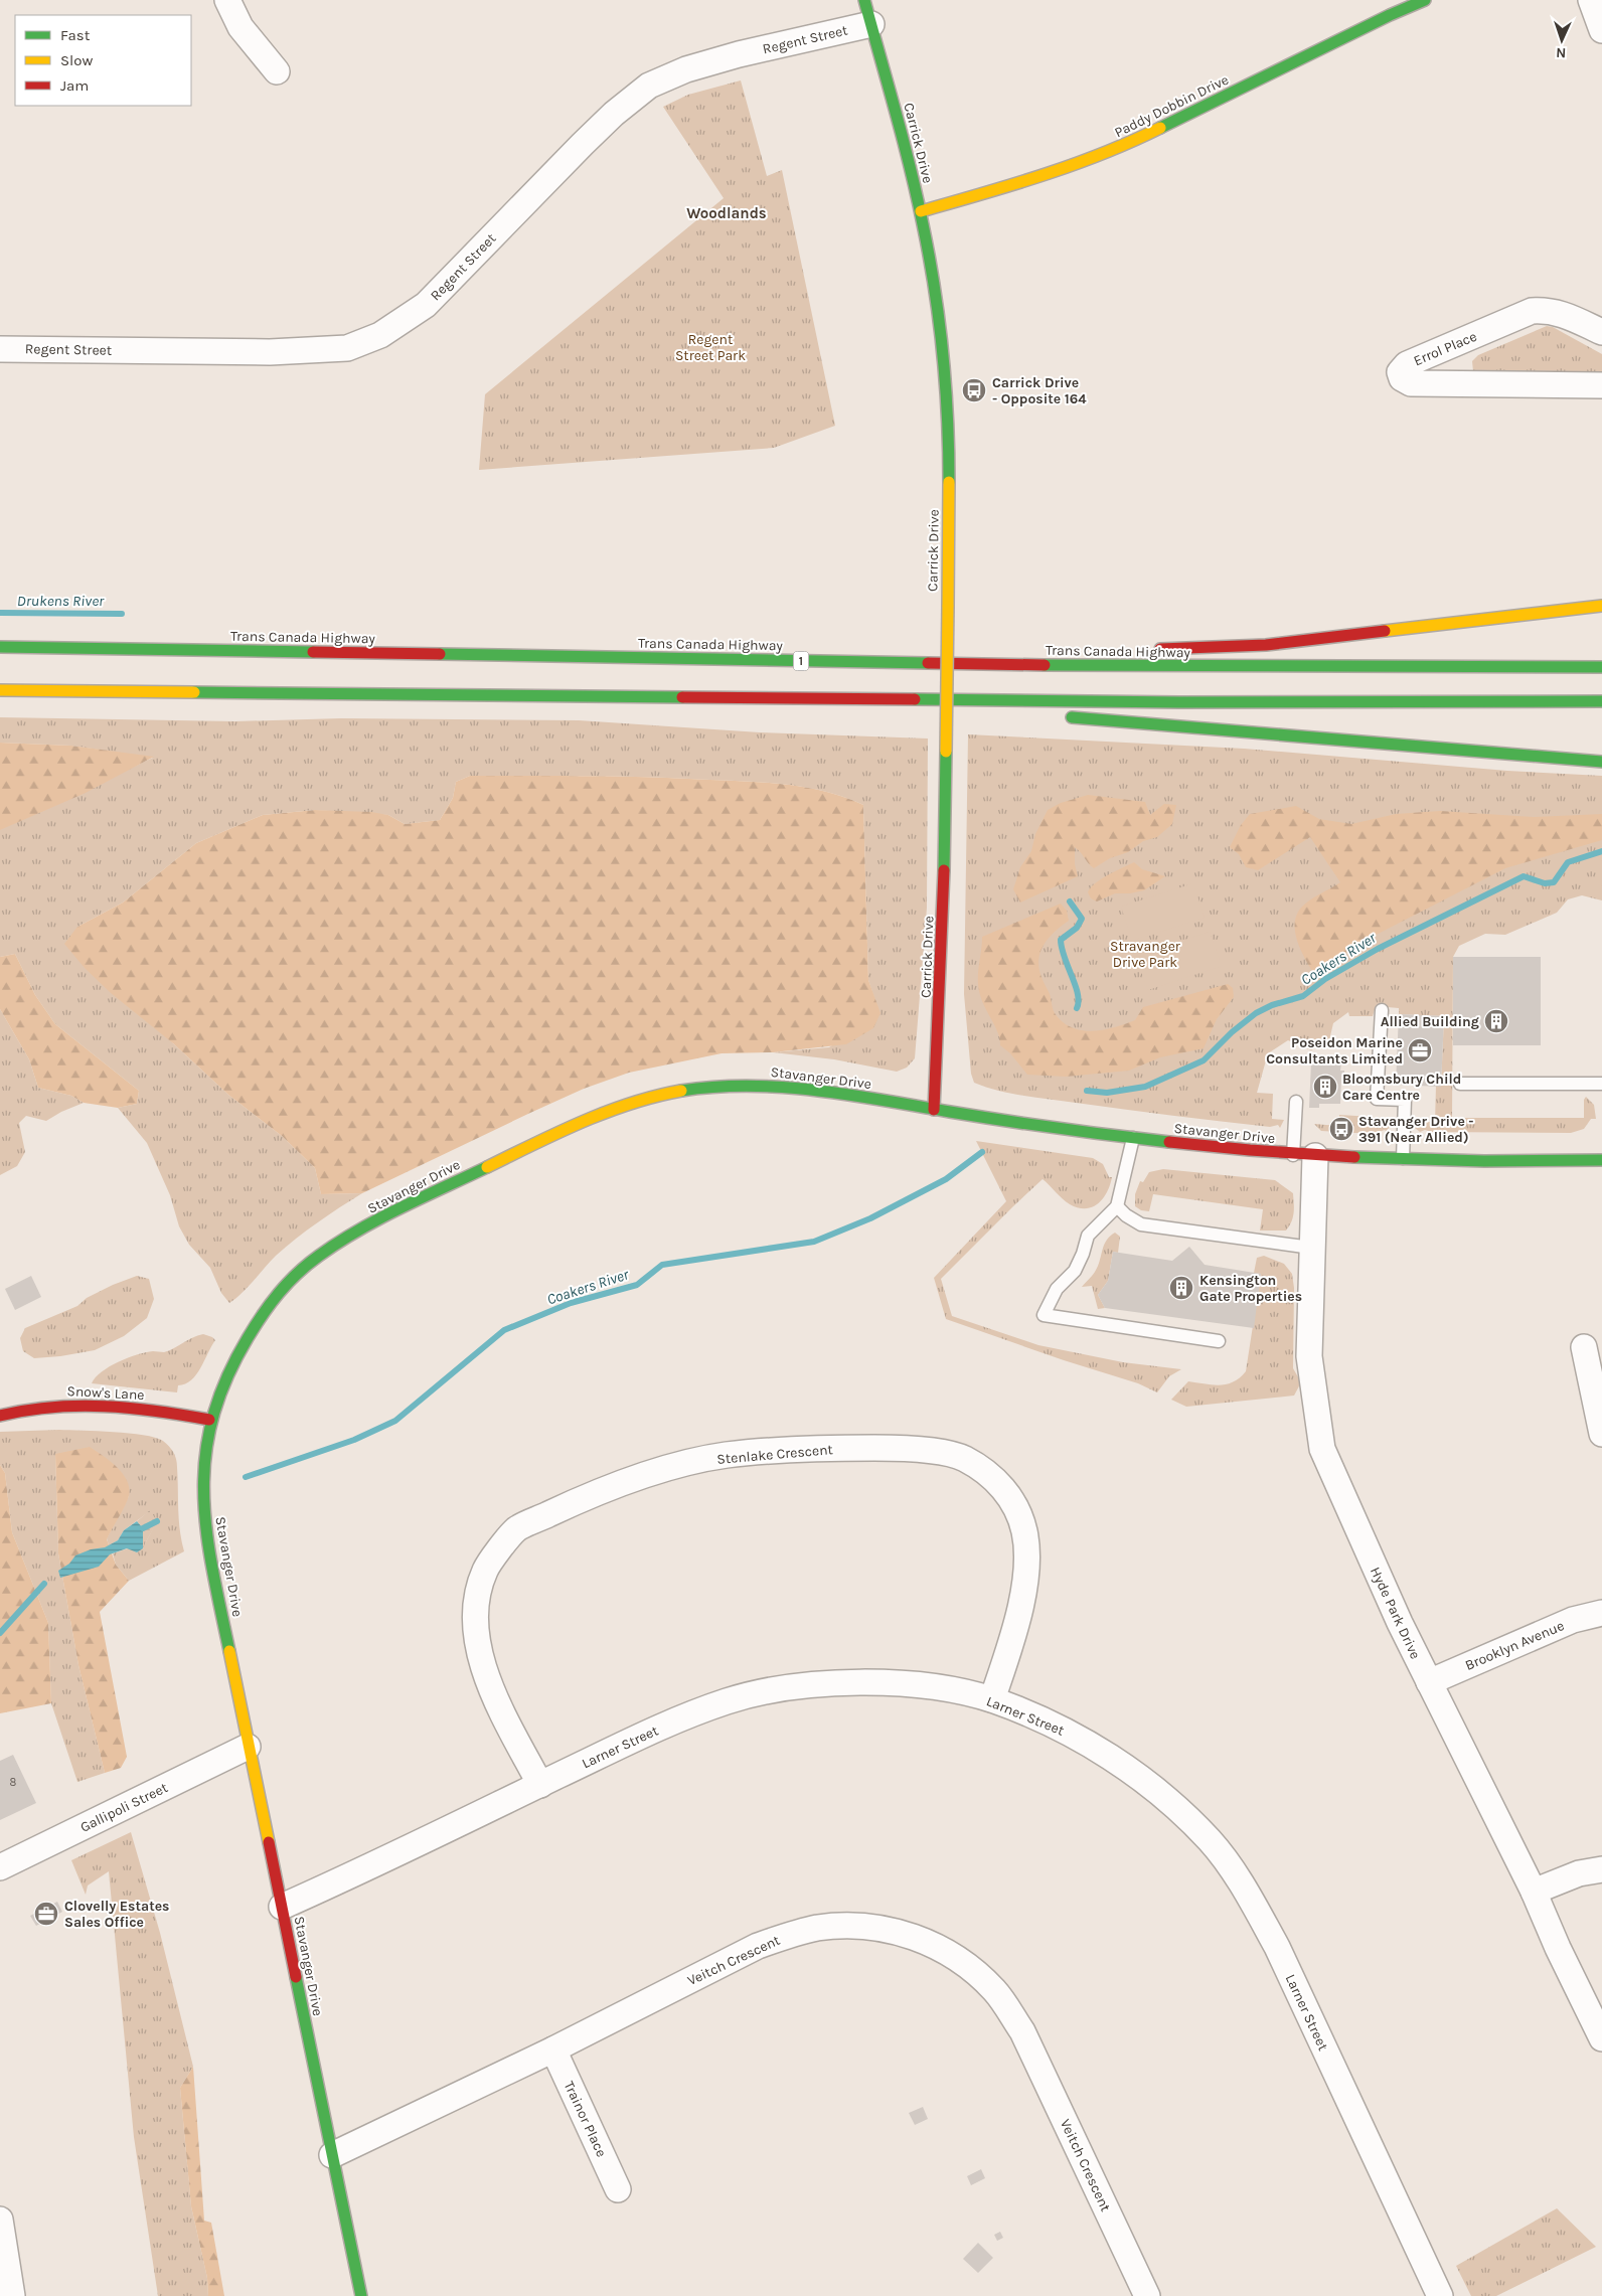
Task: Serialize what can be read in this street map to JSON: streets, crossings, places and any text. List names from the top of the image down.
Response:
{
  "streets": {
    "main road": [
      "Paddy Dobbin Drive",
      "Carrick Drive",
      "Trans Canada Highway",
      "1",
      "Stavanger Drive",
      "Snow's Lane"
    ],
    "street": [
      "Regent Street",
      "Errol Place",
      "Stenlake Crescent",
      "Hyde Park Drive",
      "Brooklyn Avenue",
      "Larner Street",
      "Gallipoli Street",
      "Veitch Crescent",
      "Trainor Place"
    ]
  },
  "crossings": [
    ["Regent Street", "Carrick Drive"],
    ["Paddy Dobbin Drive", "Carrick Drive"],
    ["Carrick Drive", "Stavanger Drive"],
    ["Stavanger Drive", "Snow's Lane"],
    ["Stavanger Drive", "Hyde Park Drive"],
    ["Stavanger Drive", "Larner Street"],
    ["Stavanger Drive", "Gallipoli Street"],
    ["Stavanger Drive", "Veitch Crescent"],
    ["Stenlake Crescent", "Larner Street"],
    ["Hyde Park Drive", "Brooklyn Avenue"],
    ["Veitch Crescent", "Trainor Place"]
  ],
  "districts": ["Woodlands"],
  "water": ["Drukens River", "Coakers River"],
  "parks": ["Regent Street Park", "Stravanger Drive Park"],
  "places": {
    "bus stop": ["Carrick Drive - Opposite 164", "Stavanger Drive - 391 (Near Allied)"],
    "building": ["Allied Building", "Bloomsbury Child Care Centre", "Kensington Gate Properties"],
    "office": ["Poseidon Marine Consultants Limited", "Clovelly Estates Sales Office"]
  },
  "house_numbers": ["8"],
  "legend": ["Fast", "Slow", "Jam"],
  "north": "bottom"
}
